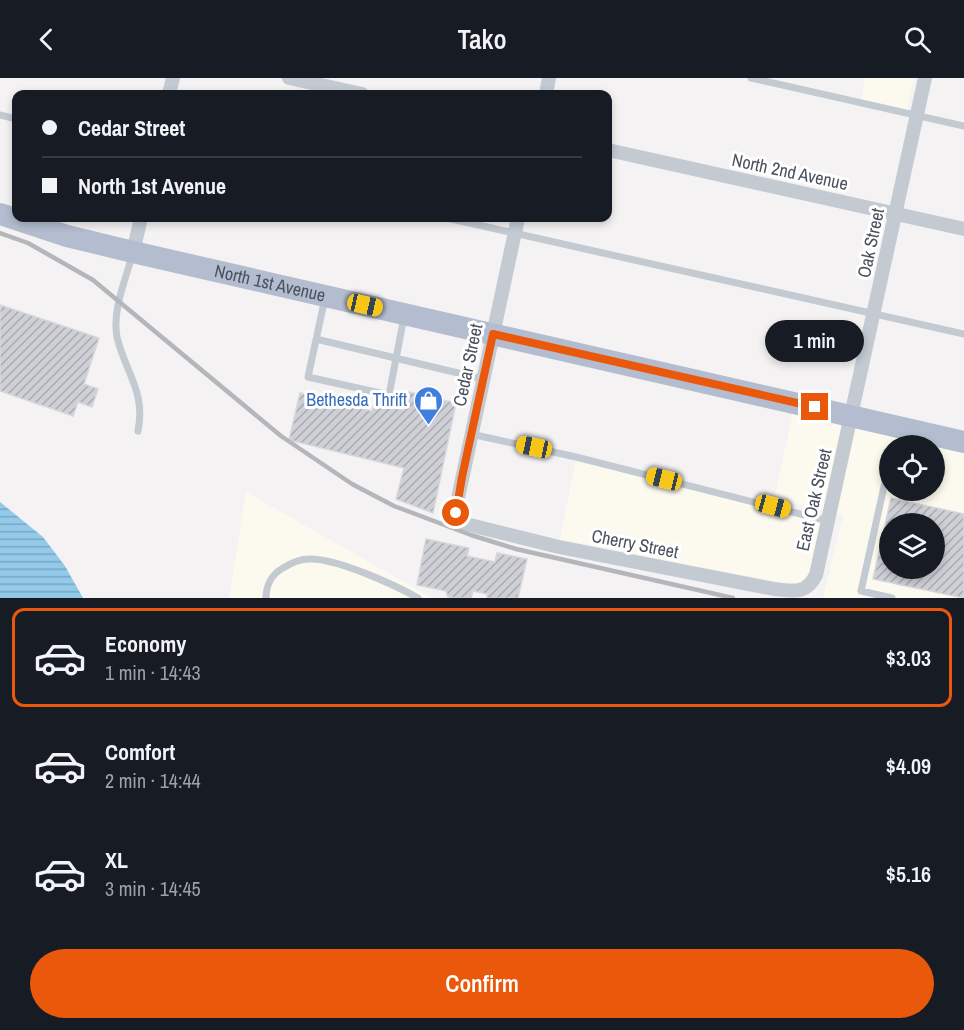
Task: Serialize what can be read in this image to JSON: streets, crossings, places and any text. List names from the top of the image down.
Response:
{
  "streets": {
    "main road": ["North 1st Avenue"],
    "street": [
      "North 2nd Avenue",
      "Oak Street",
      "Cedar Street",
      "East Oak Street",
      "Cherry Street"
    ]
  },
  "crossings": [
    ["North 2nd Avenue", "Oak Street"],
    ["Oak Street", "North 1st Avenue"],
    ["Oak Street", "East Oak Street"],
    ["North 1st Avenue", "Cedar Street"],
    ["North 1st Avenue", "East Oak Street"],
    ["Cedar Street", "Cherry Street"],
    ["East Oak Street", "Cherry Street"]
  ],
  "places": {
    "shop": ["Bethesda Thrift"]
  },
  "page": {
    "header": "Tako",
    "banner": ["Cedar Street", "North 1st Avenue"],
    "bubble": "1 min",
    "list": [
      {
        "name": "Economy",
        "note": "1 min · 14:43",
        "value": "$3.03"
      },
      {
        "name": "Comfort",
        "note": "2 min · 14:44",
        "value": "$4.09"
      },
      {
        "name": "XL",
        "note": "3 min · 14:45",
        "value": "$5.16"
      }
    ],
    "buttons": "Confirm"
  }
}
